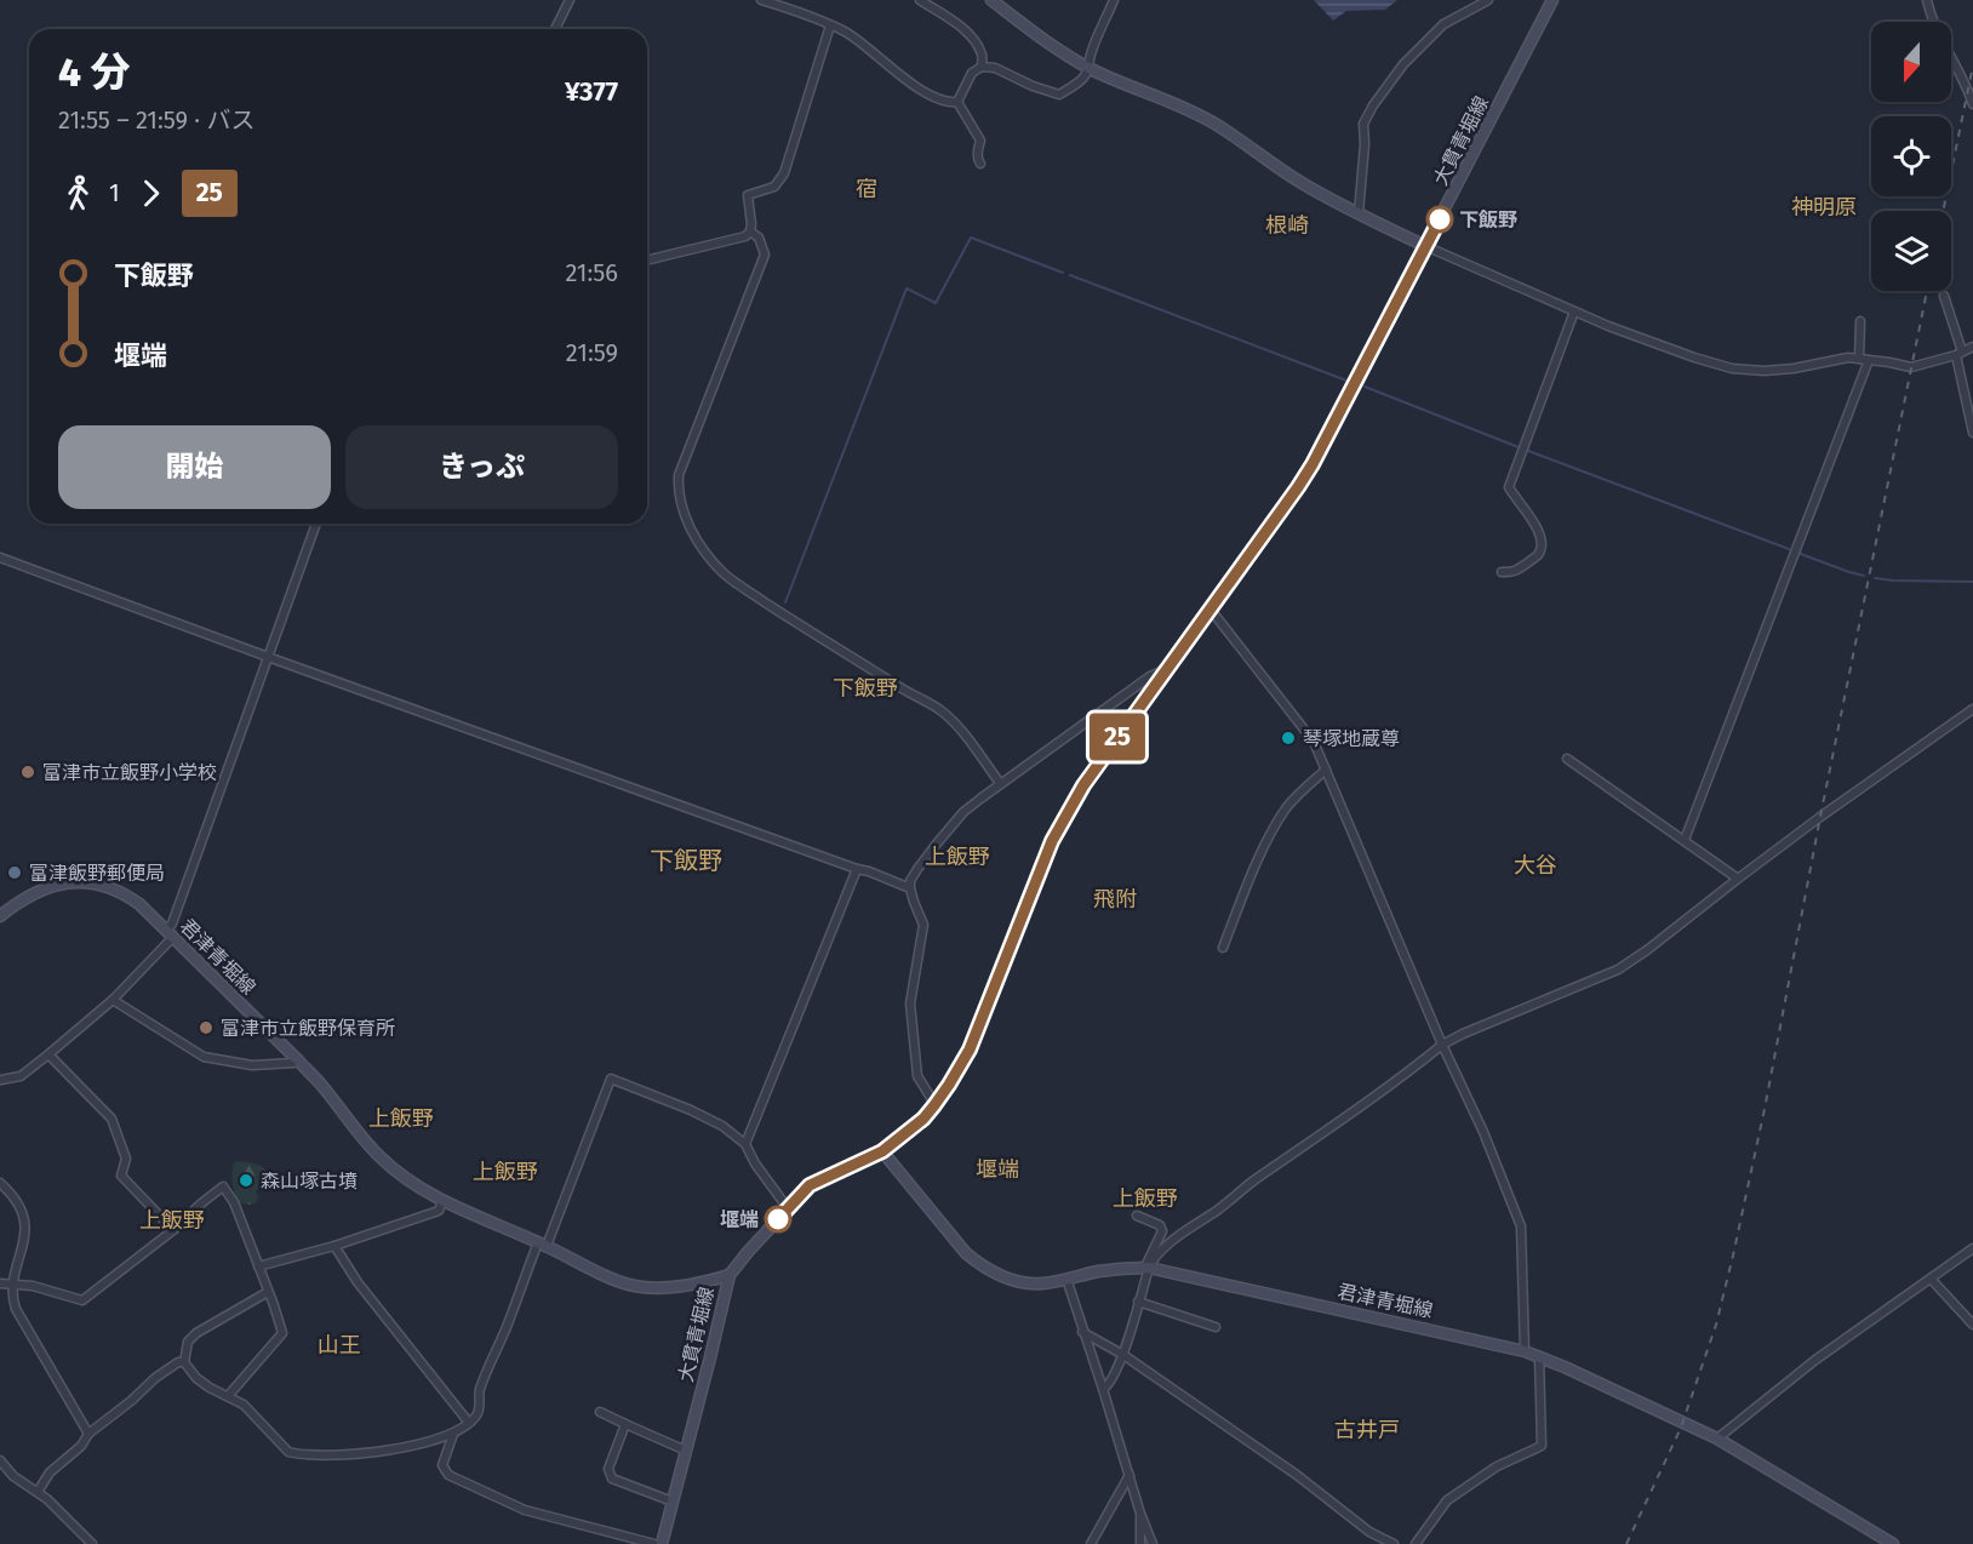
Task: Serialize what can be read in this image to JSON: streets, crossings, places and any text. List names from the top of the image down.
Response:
{
  "streets": {
    "main road": ["大貫青堀線", "君津青堀線"]
  },
  "crossings": [
    ["大貫青堀線", "君津青堀線"]
  ],
  "districts": [
    "宿",
    "神明原",
    "根崎",
    "下飯野",
    "上飯野",
    "下飯野",
    "大谷",
    "飛附",
    "上飯野",
    "堰端",
    "上飯野",
    "上飯野",
    "上飯野",
    "山王",
    "古井戸"
  ],
  "places": [
    "下飯野",
    "琴塚地蔵尊",
    "富津市立飯野小学校",
    "富津飯野郵便局",
    "富津市立飯野保育所",
    "森山塚古墳",
    "堰端"
  ],
  "lines": ["bus line 25"],
  "north": "bottom",
  "page": {
    "on_map": "25",
    "heading": ["4 分", "21:55 – 21:59 · バス", "¥377"],
    "legs": ["1", "25"],
    "list": [
      {
        "name": "下飯野",
        "value": "21:56"
      },
      {
        "name": "堰端",
        "value": "21:59"
      }
    ],
    "buttons": ["開始", "きっぷ"]
  }
}
